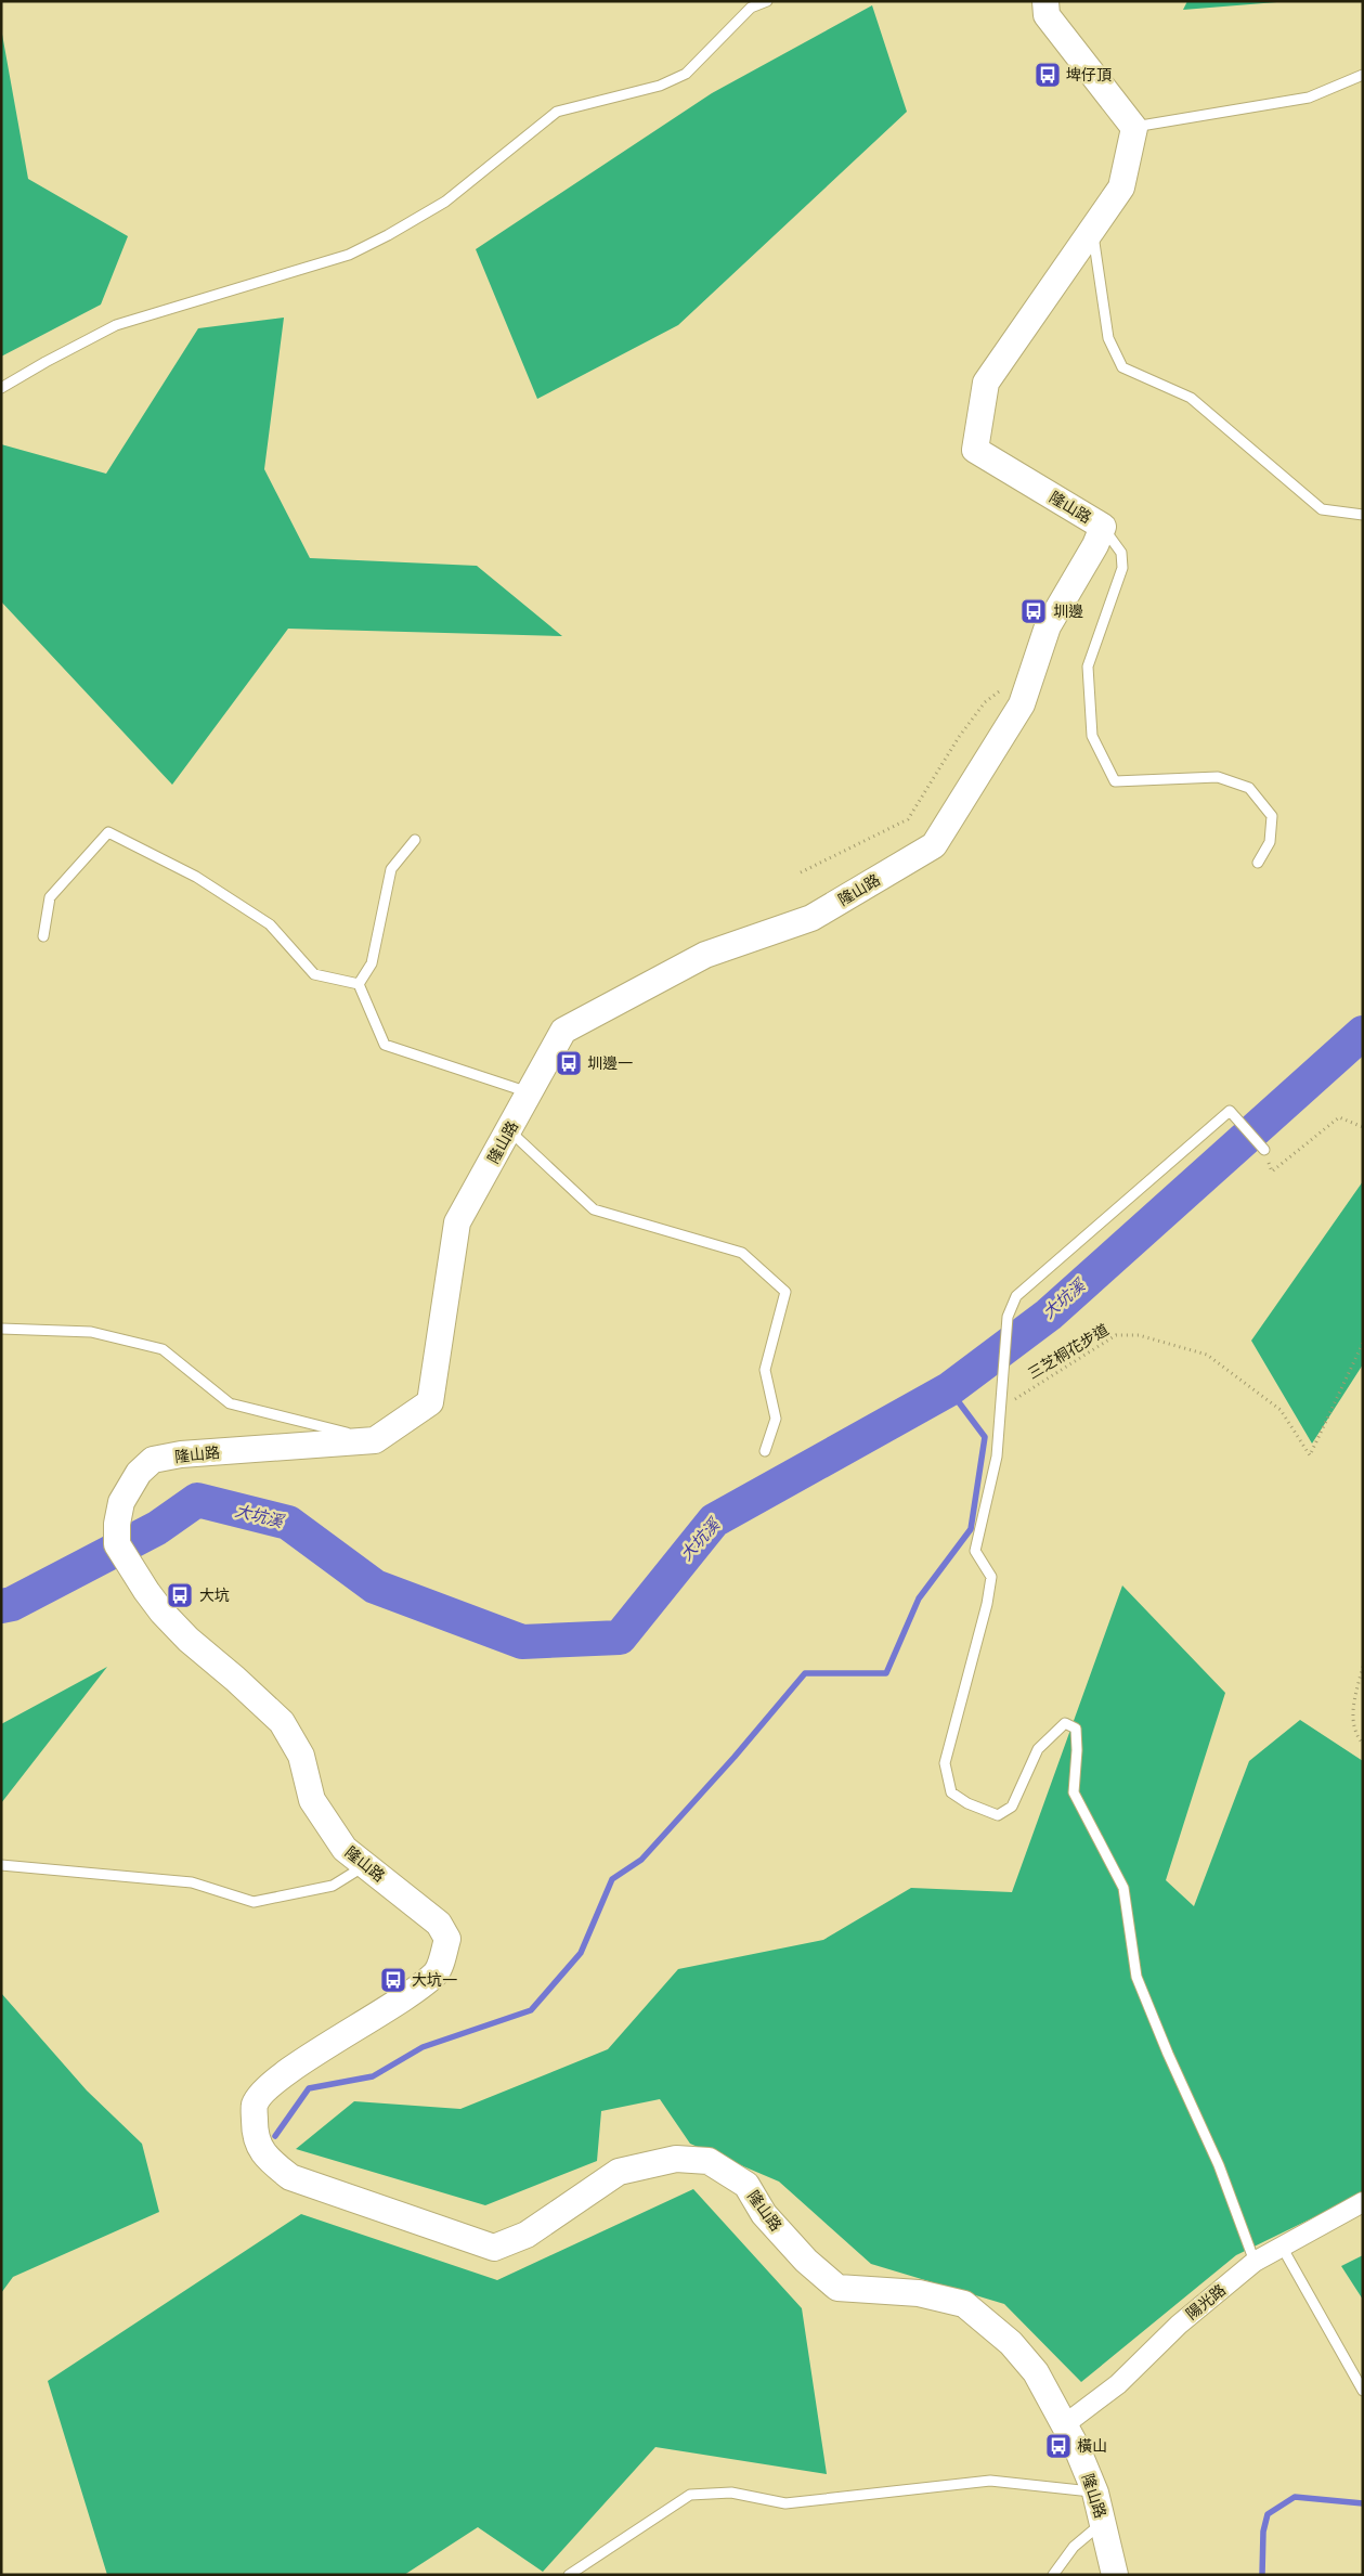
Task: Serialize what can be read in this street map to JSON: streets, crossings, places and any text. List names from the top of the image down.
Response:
{
  "streets": {
    "street": ["隆山路", "陽光路"],
    "path": ["三芝桐花步道"]
  },
  "crossings": [
    ["隆山路", "陽光路"]
  ],
  "water": ["大坑溪"],
  "places": {
    "bus stop": [
      "埤仔頂",
      "圳邊",
      "圳邊一",
      "大坑",
      "大坑一",
      "橫山"
    ]
  }
}
